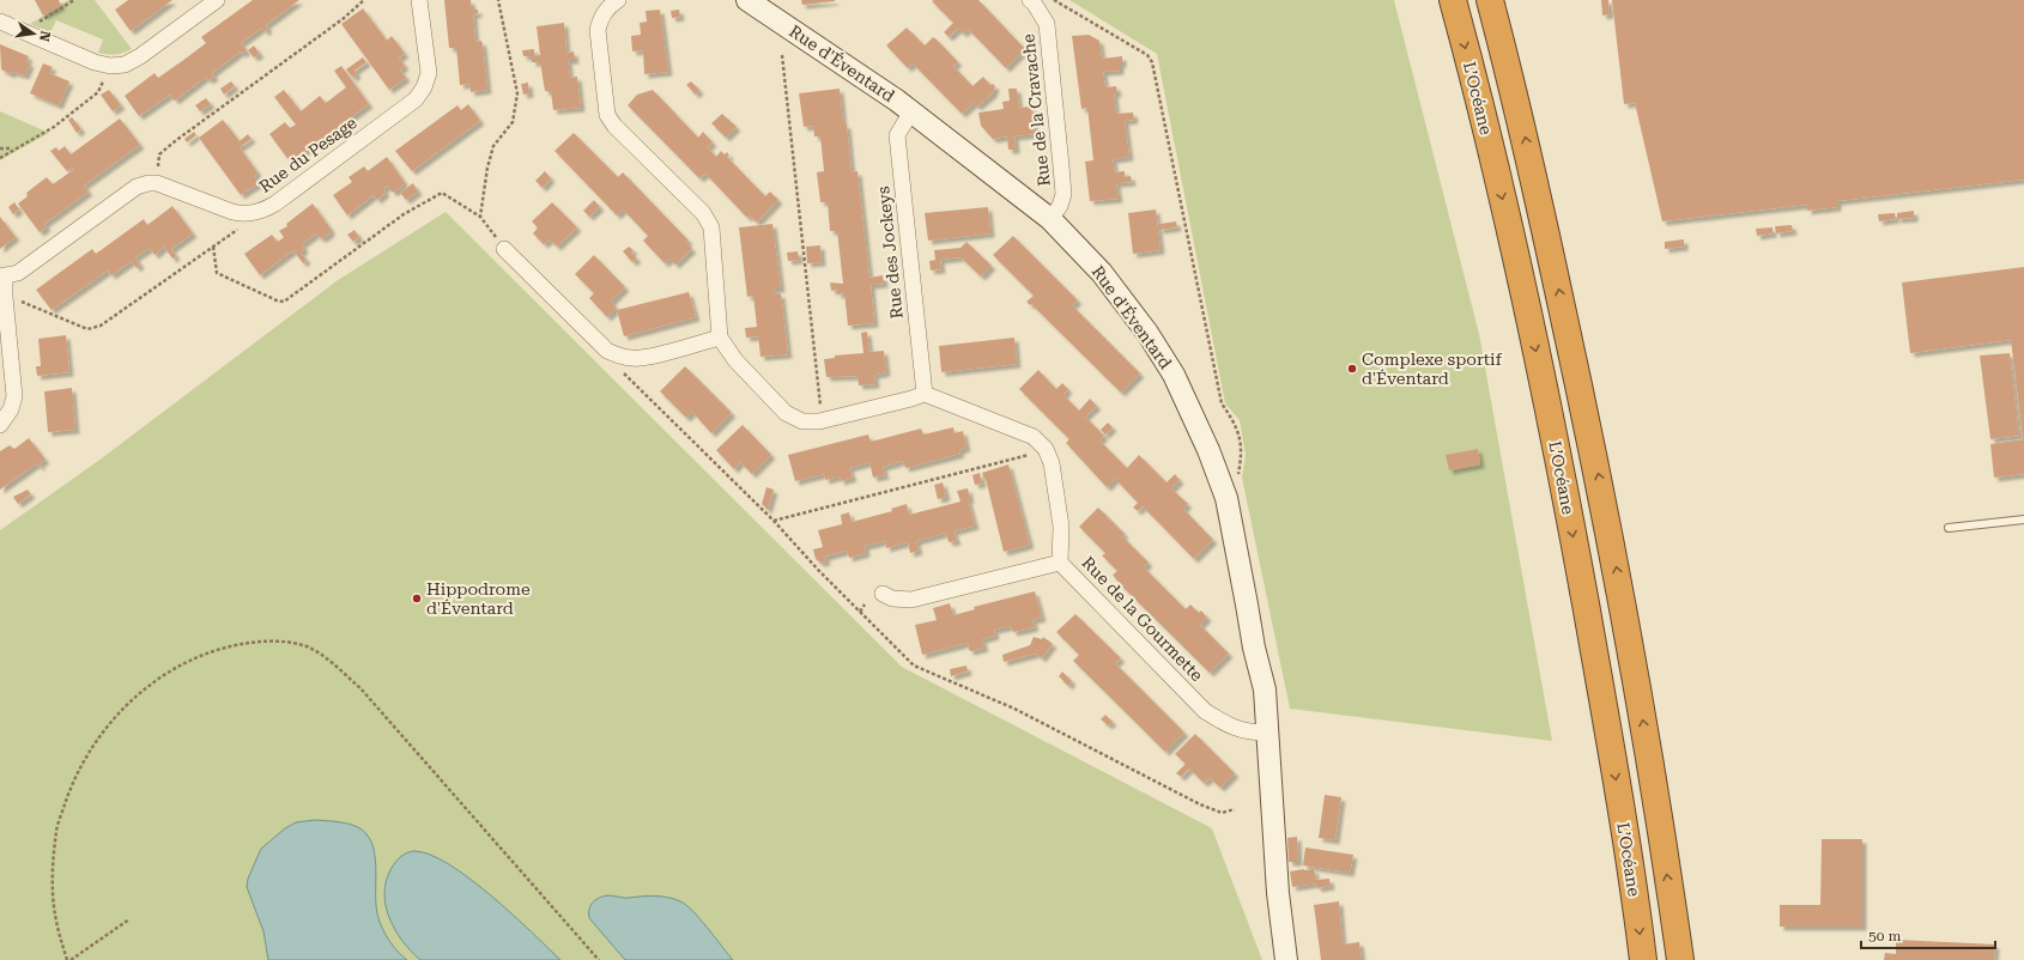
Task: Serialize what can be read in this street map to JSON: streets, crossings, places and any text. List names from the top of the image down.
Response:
{
  "streets": {
    "highway": ["L’Océane"],
    "street": [
      "Rue d'Éventard",
      "Rue de la Cravache",
      "Rue du Pesage",
      "Rue des Jockeys",
      "Rue de la Gourmette"
    ]
  },
  "crossings": [
    ["Rue d'Éventard", "Rue de la Cravache"],
    ["Rue d'Éventard", "Rue des Jockeys"],
    ["Rue d'Éventard", "Rue de la Gourmette"],
    ["Rue des Jockeys", "Rue de la Gourmette"]
  ],
  "places": ["Complexe sportif d'Éventard", "Hippodrome d'Éventard"],
  "scale_bar": "50 m",
  "north": "right"
}
